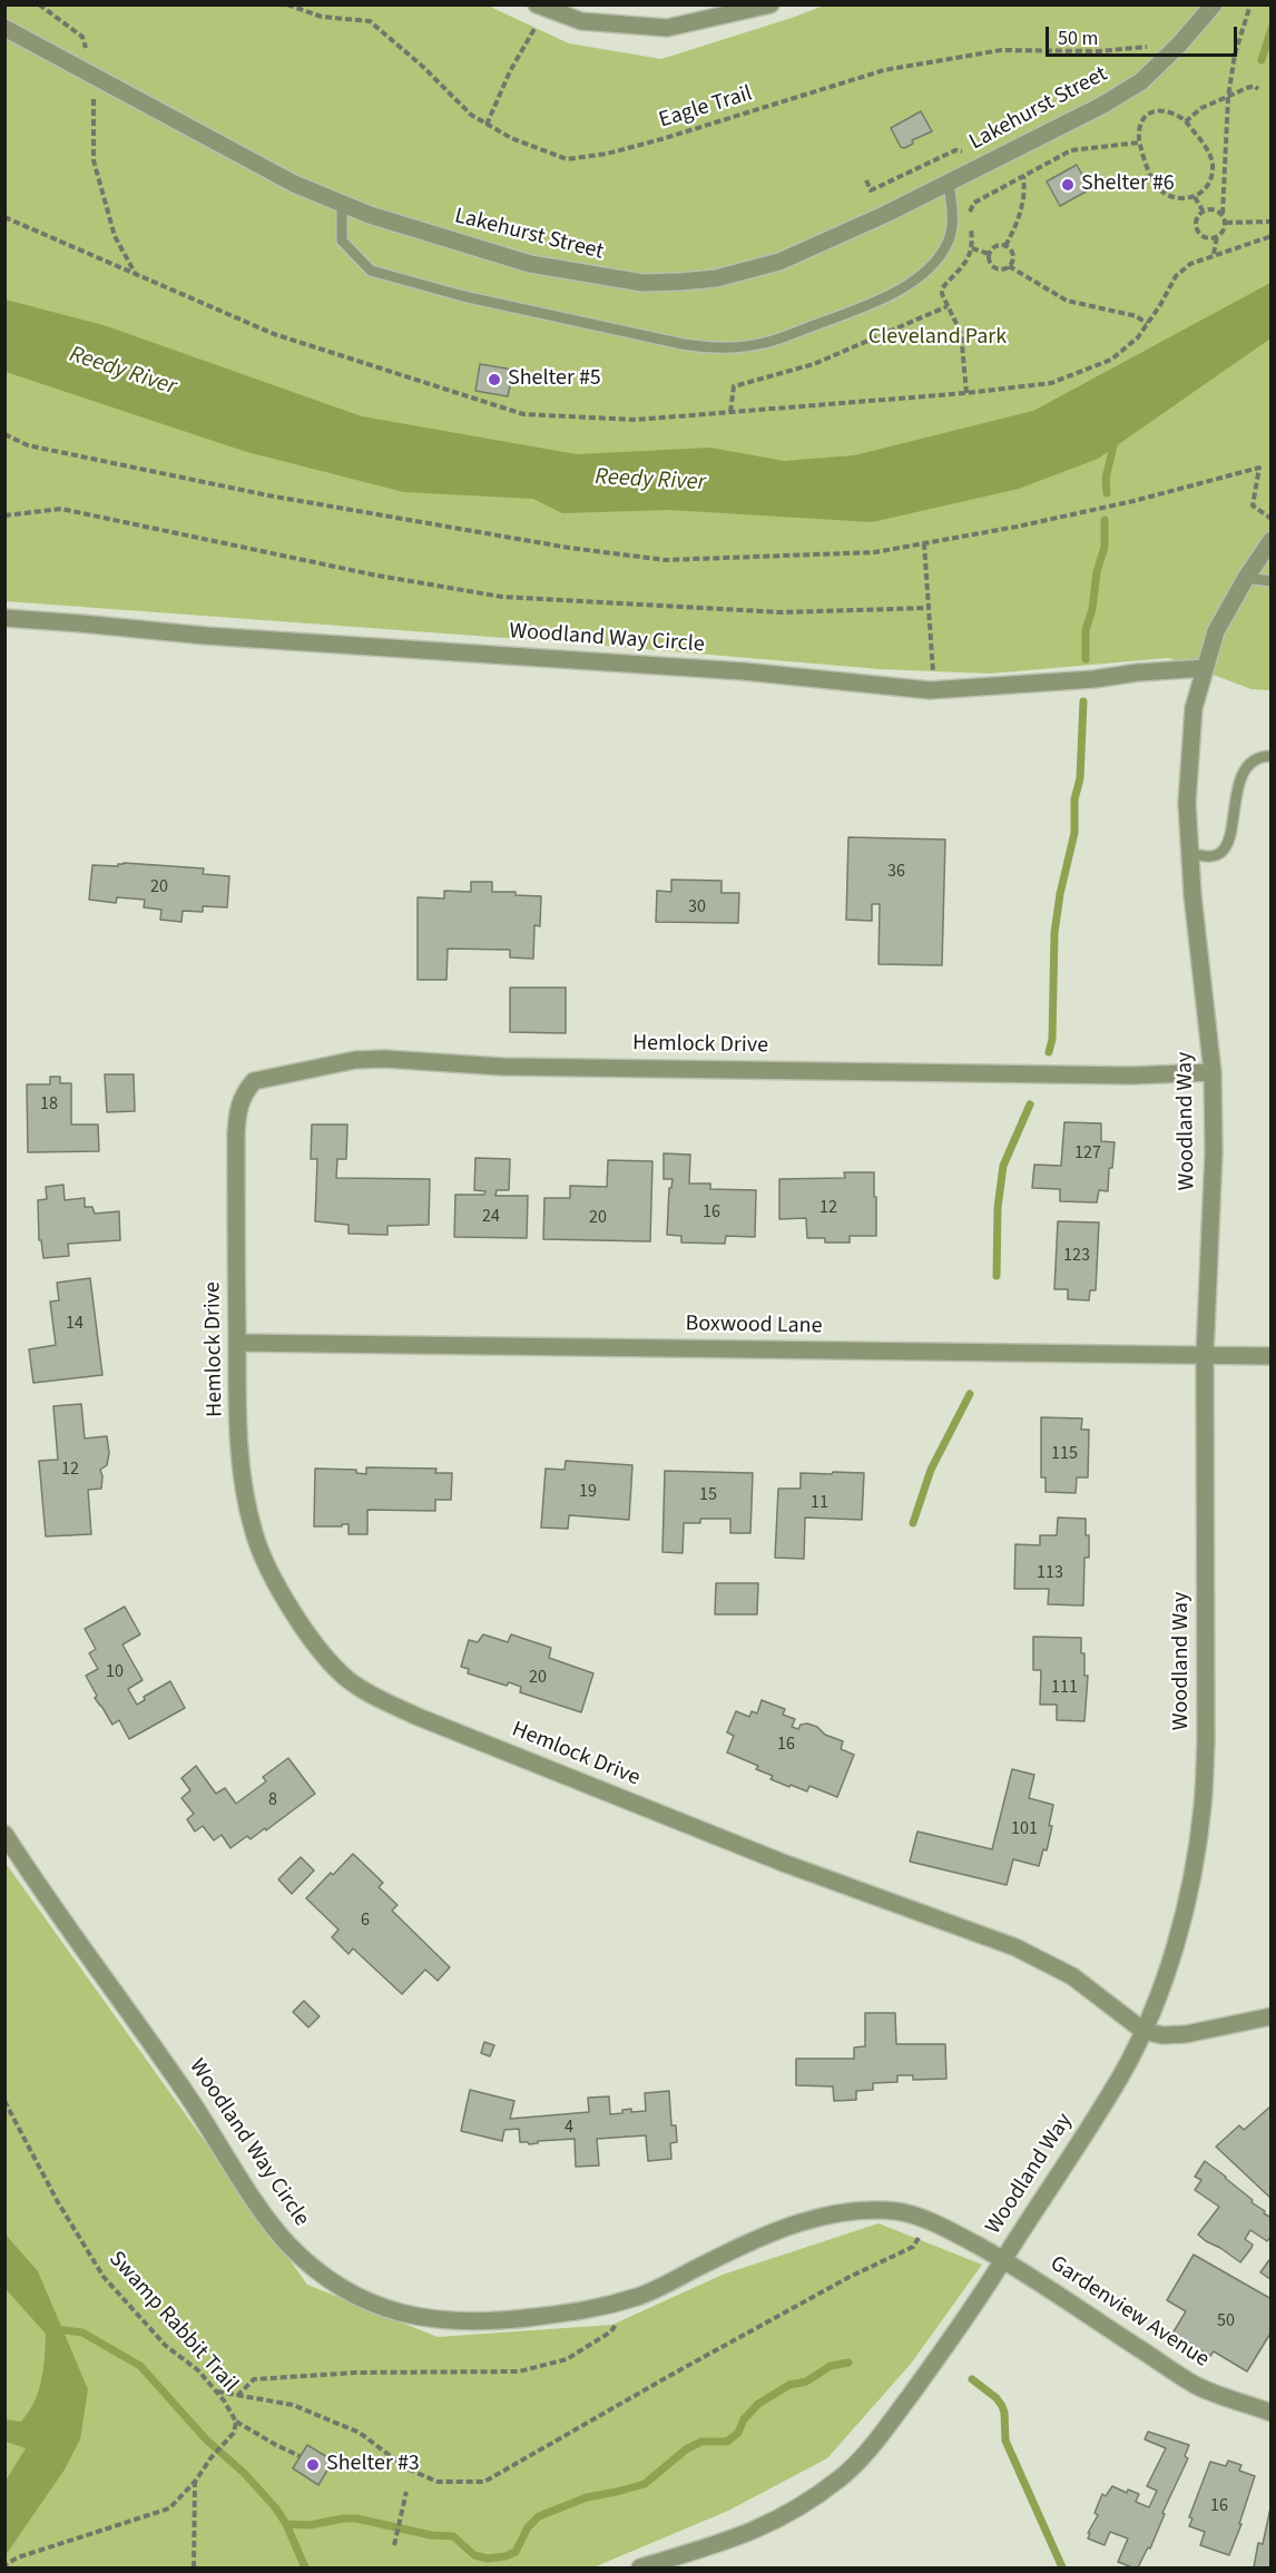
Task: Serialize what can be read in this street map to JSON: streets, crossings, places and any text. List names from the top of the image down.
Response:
{
  "streets": {
    "street": [
      "Lakehurst Street",
      "Woodland Way Circle",
      "Hemlock Drive",
      "Woodland Way",
      "Boxwood Lane",
      "Gardenview Avenue"
    ],
    "path": ["Eagle Trail", "Swamp Rabbit Trail"]
  },
  "crossings": [
    ["Eagle Trail", "Lakehurst Street"],
    ["Woodland Way Circle", "Woodland Way"],
    ["Woodland Way Circle", "Gardenview Avenue"],
    ["Hemlock Drive", "Woodland Way"],
    ["Hemlock Drive", "Boxwood Lane"],
    ["Woodland Way", "Boxwood Lane"],
    ["Woodland Way", "Gardenview Avenue"]
  ],
  "water": ["Reedy River"],
  "parks": ["Cleveland Park"],
  "places": ["Shelter #6", "Shelter #5", "Shelter #3"],
  "house_numbers": [
    "36",
    "20",
    "30",
    "18",
    "127",
    "12",
    "16",
    "24",
    "20",
    "123",
    "14",
    "115",
    "12",
    "19",
    "15",
    "11",
    "113",
    "10",
    "20",
    "111",
    "16",
    "8",
    "101",
    "6",
    "4",
    "50",
    "16"
  ],
  "scale_bar": "50 m"
}
